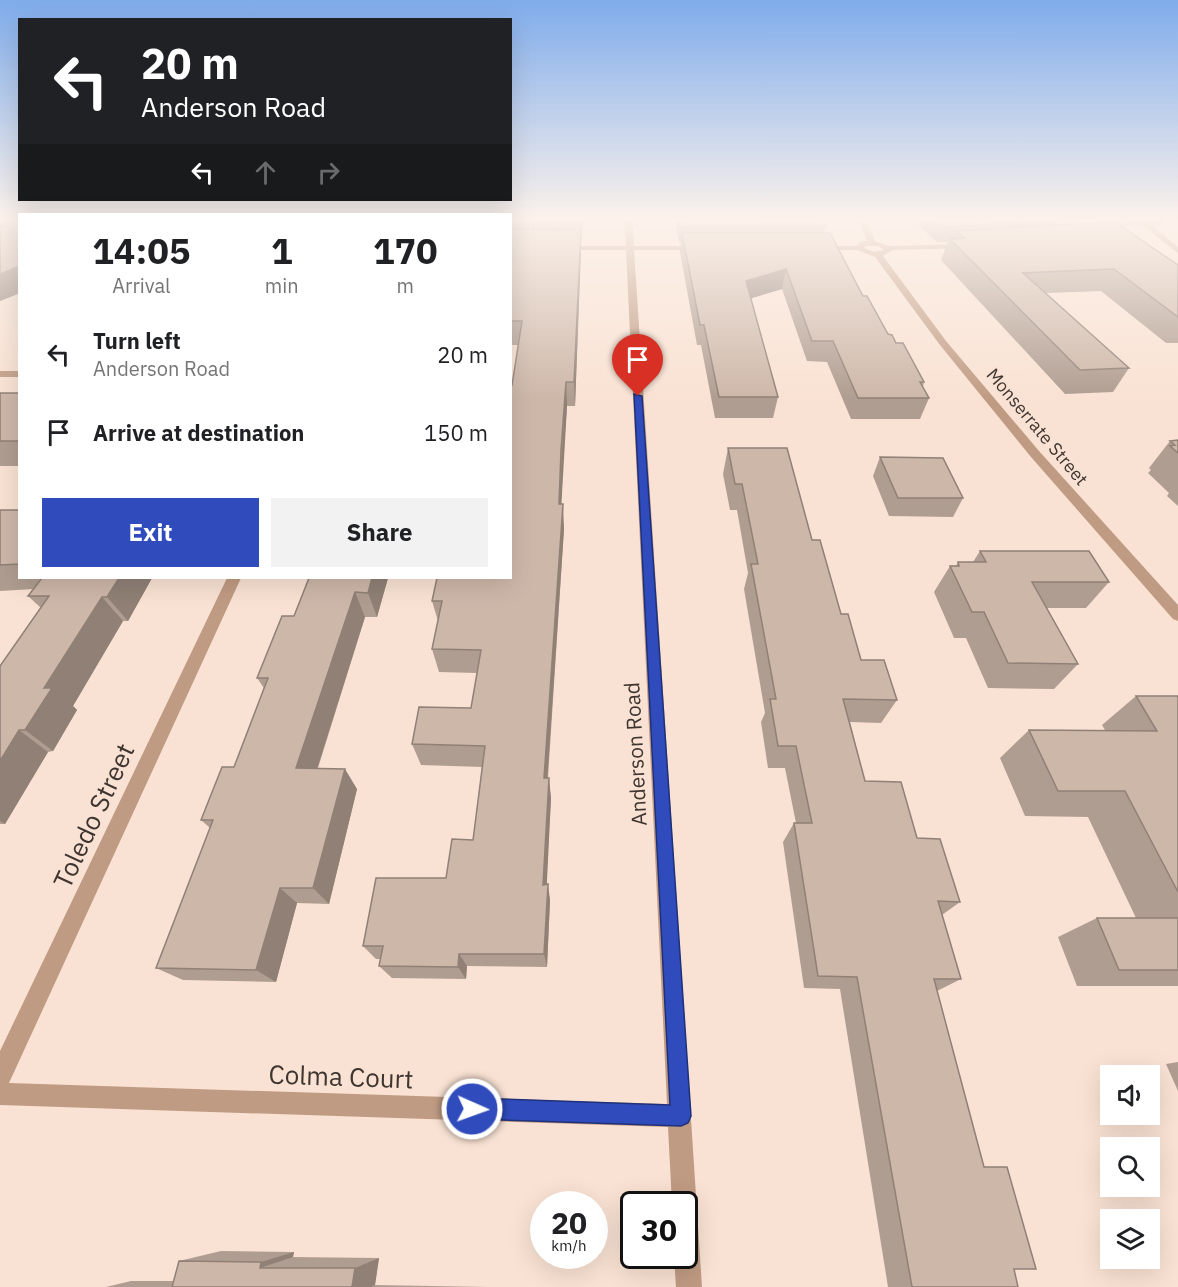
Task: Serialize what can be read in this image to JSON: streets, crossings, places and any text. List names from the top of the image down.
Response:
{
  "streets": {
    "street": [
      "Monserrate Street",
      "Anderson Road",
      "Toledo Street",
      "Colma Court"
    ]
  },
  "crossings": [
    ["Anderson Road", "Colma Court"]
  ],
  "page": {
    "turn": ["20 m", "Anderson Road"],
    "eta": [
      "14:05",
      "Arrival",
      "1",
      "min",
      "170",
      "m"
    ],
    "list": [
      {
        "name": "Turn left",
        "note": "Anderson Road",
        "value": "20 m"
      },
      {
        "name": "Arrive at destination",
        "value": "150 m"
      }
    ],
    "buttons": ["Exit", "Share"],
    "speed": "20 km/h",
    "limit": "30"
  }
}
